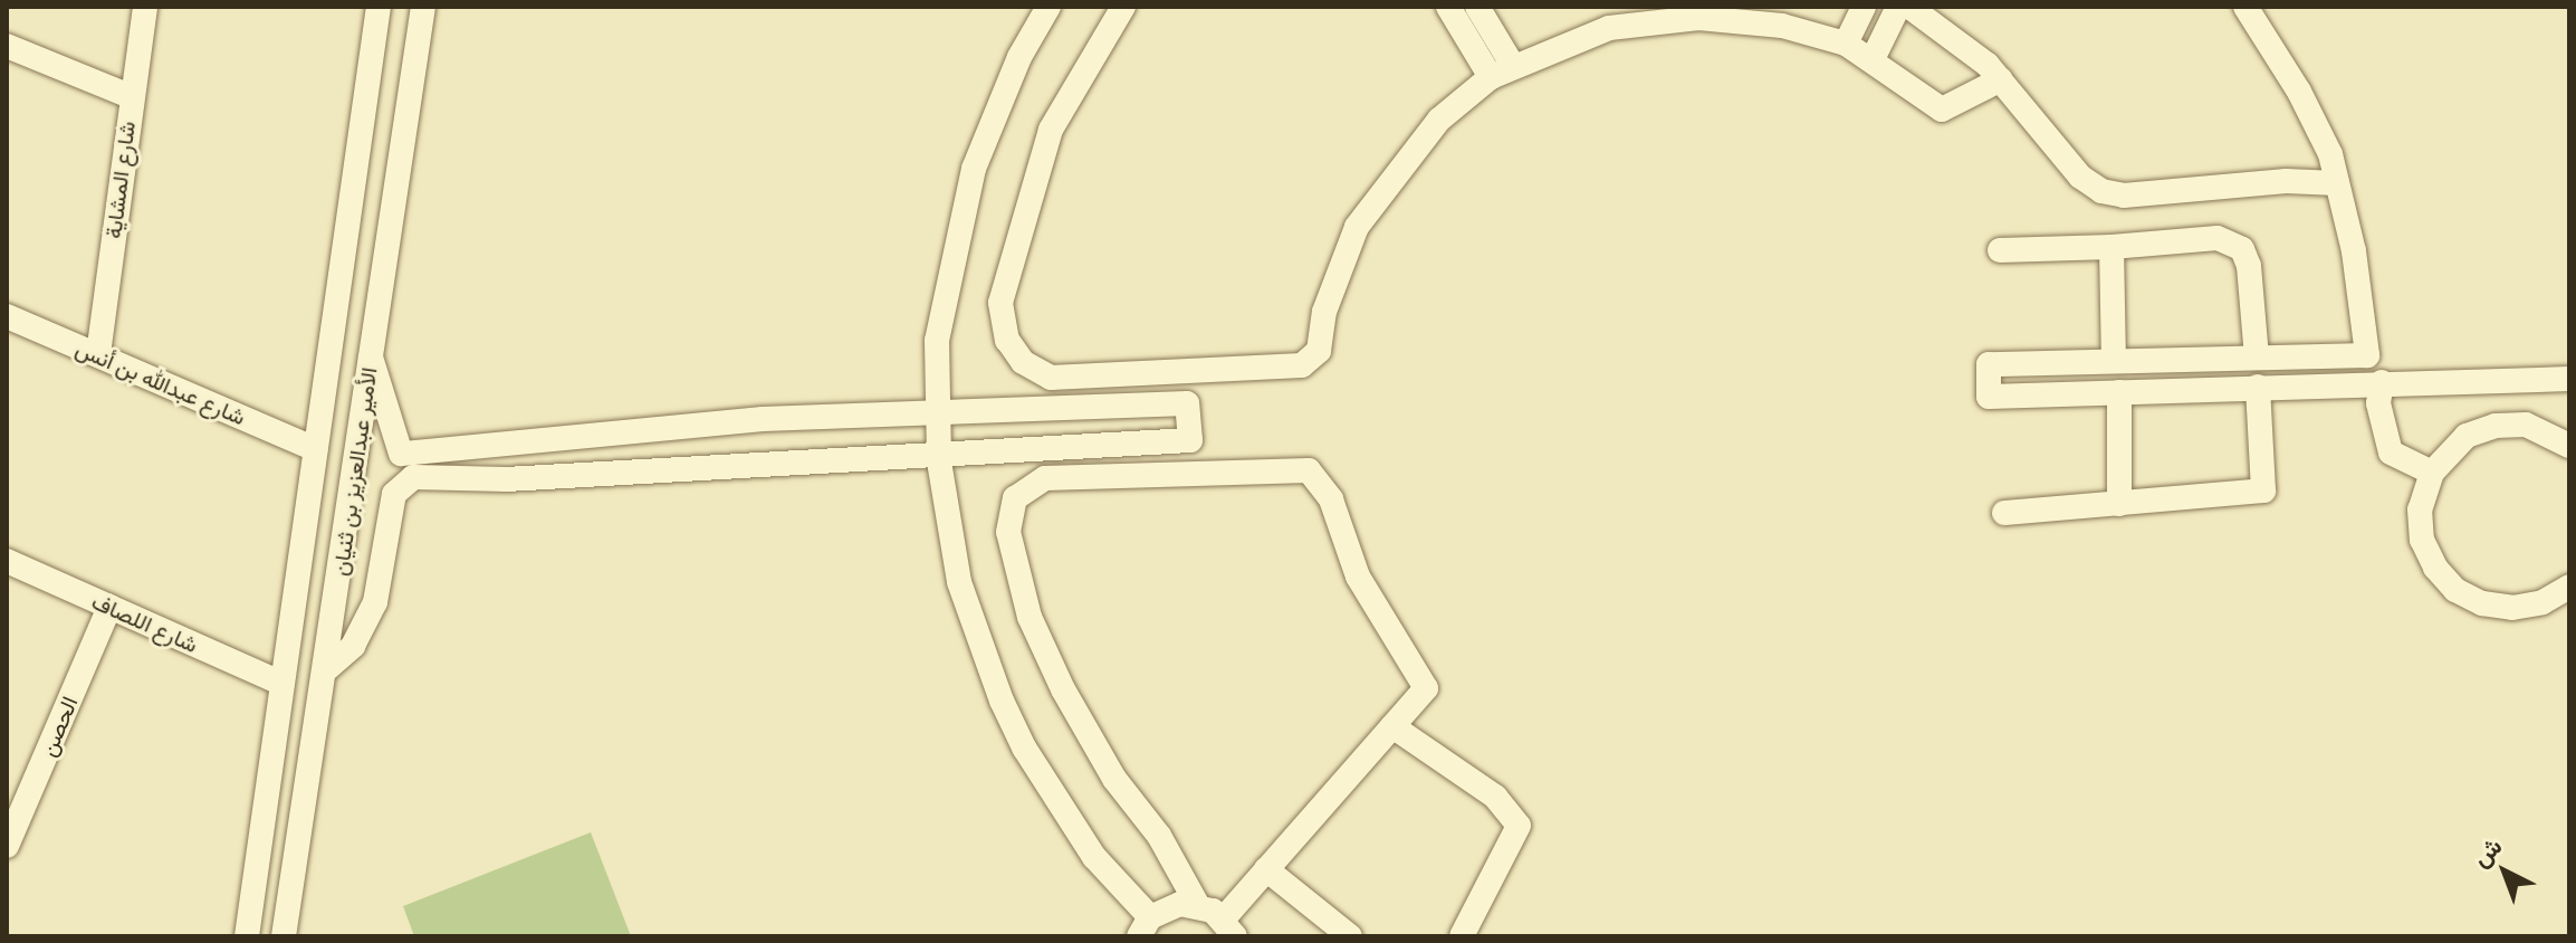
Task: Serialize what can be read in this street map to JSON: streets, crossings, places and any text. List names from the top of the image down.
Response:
{
  "streets": {
    "street": [
      "شارع المشاية",
      "شارع عبدالله بن أنس",
      "الأمير عبدالعزيز بن ثنيان",
      "شارع اللصاف",
      "الحصن"
    ]
  },
  "crossings": [
    ["شارع المشاية", "شارع عبدالله بن أنس"],
    ["شارع عبدالله بن أنس", "الأمير عبدالعزيز بن ثنيان"],
    ["الأمير عبدالعزيز بن ثنيان", "شارع اللصاف"],
    ["شارع اللصاف", "الحصن"]
  ],
  "north": "top left"
}
